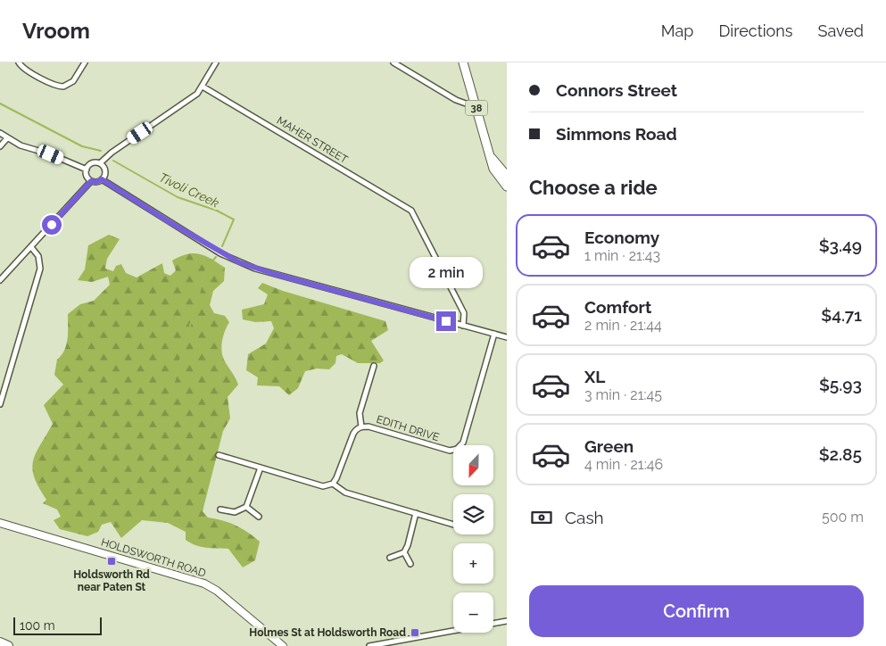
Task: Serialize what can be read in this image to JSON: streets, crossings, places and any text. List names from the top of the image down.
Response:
{
  "streets": {
    "main road": ["38"],
    "street": ["MAHER STREET", "EDITH DRIVE", "HOLDSWORTH ROAD"]
  },
  "water": ["Tivoli Creek"],
  "places": {
    "transit": ["Holdsworth Rd near Paten St", "Holmes St at Holdsworth Road"]
  },
  "scale_bar": "100 m",
  "north": "bottom",
  "page": {
    "header": "Vroom",
    "nav": ["Map", "Directions", "Saved"],
    "banner": ["Connors Street", "Simmons Road"],
    "heading": "Choose a ride",
    "list": [
      {
        "name": "Economy",
        "note": "1 min · 21:43",
        "value": "$3.49"
      },
      {
        "name": "Comfort",
        "note": "2 min · 21:44",
        "value": "$4.71"
      },
      {
        "name": "XL",
        "note": "3 min · 21:45",
        "value": "$5.93"
      },
      {
        "name": "Green",
        "note": "4 min · 21:46",
        "value": "$2.85"
      }
    ],
    "bubble": "2 min",
    "map_buttons": ["+", "−"],
    "pay": ["Cash", "500 m"],
    "buttons": "Confirm",
    "scale": "100 m"
  }
}
